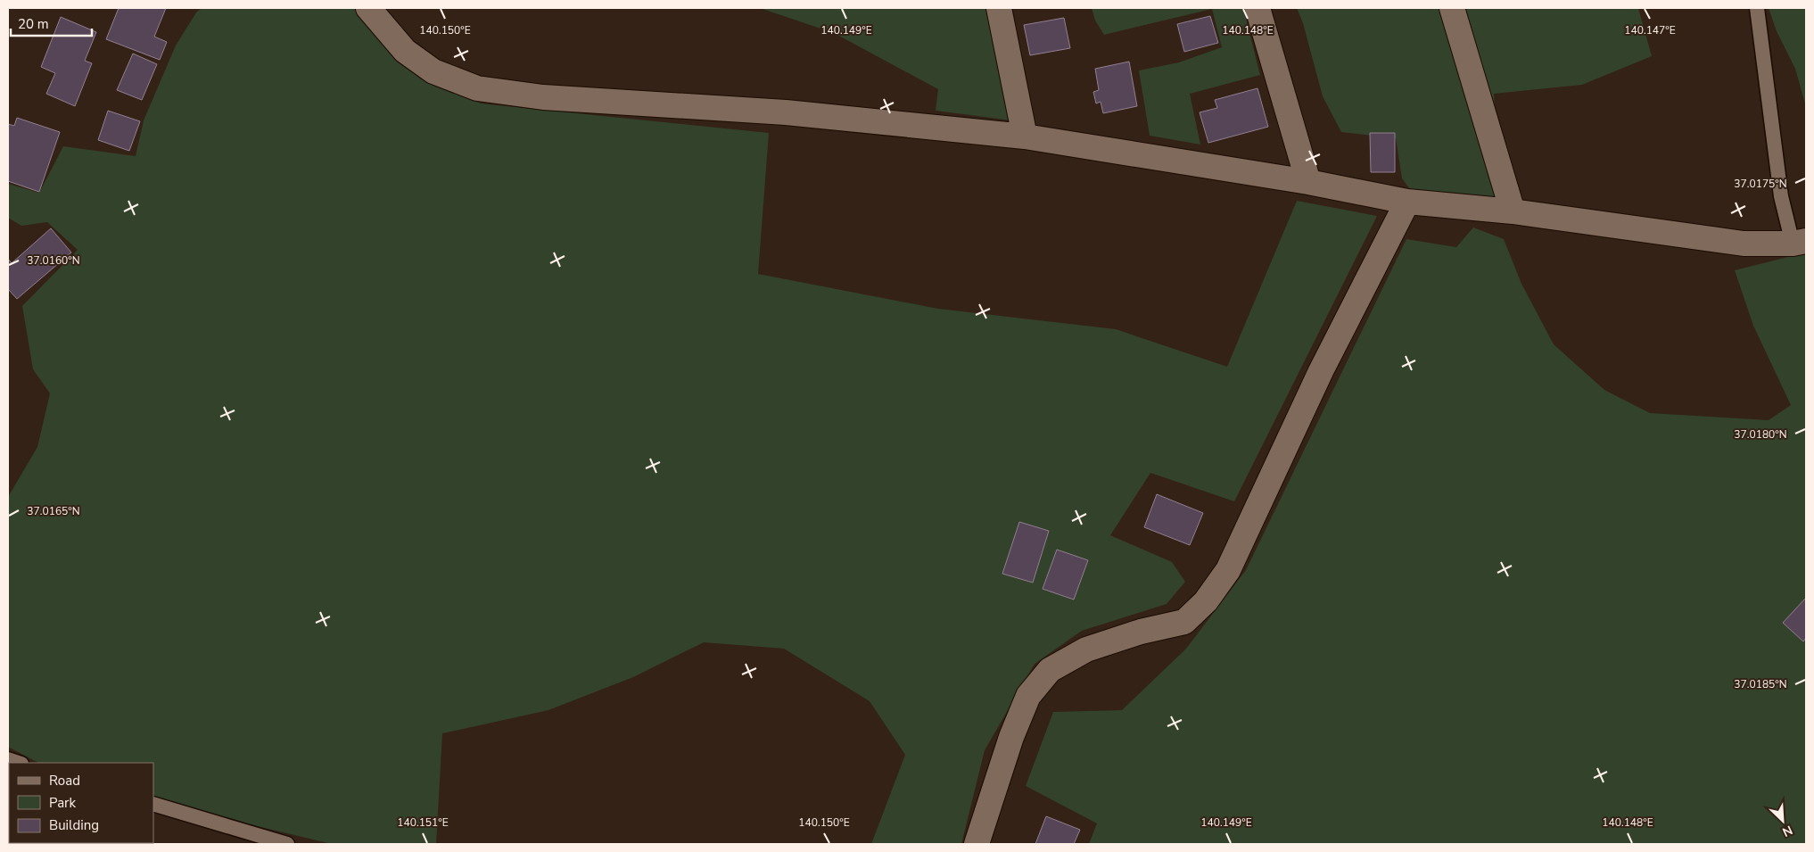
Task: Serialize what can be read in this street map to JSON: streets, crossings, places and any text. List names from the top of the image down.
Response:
{
  "legend": ["Road", "Park", "Building"],
  "scale_bar": "20 m",
  "north": "bottom right",
  "coordinates": [
    "140.150°E",
    "140.149°E",
    "140.148°E",
    "140.147°E",
    "37.0175°N",
    "37.0160°N",
    "37.0180°N",
    "37.0165°N",
    "37.0185°N",
    "140.151°E"
  ]
}
